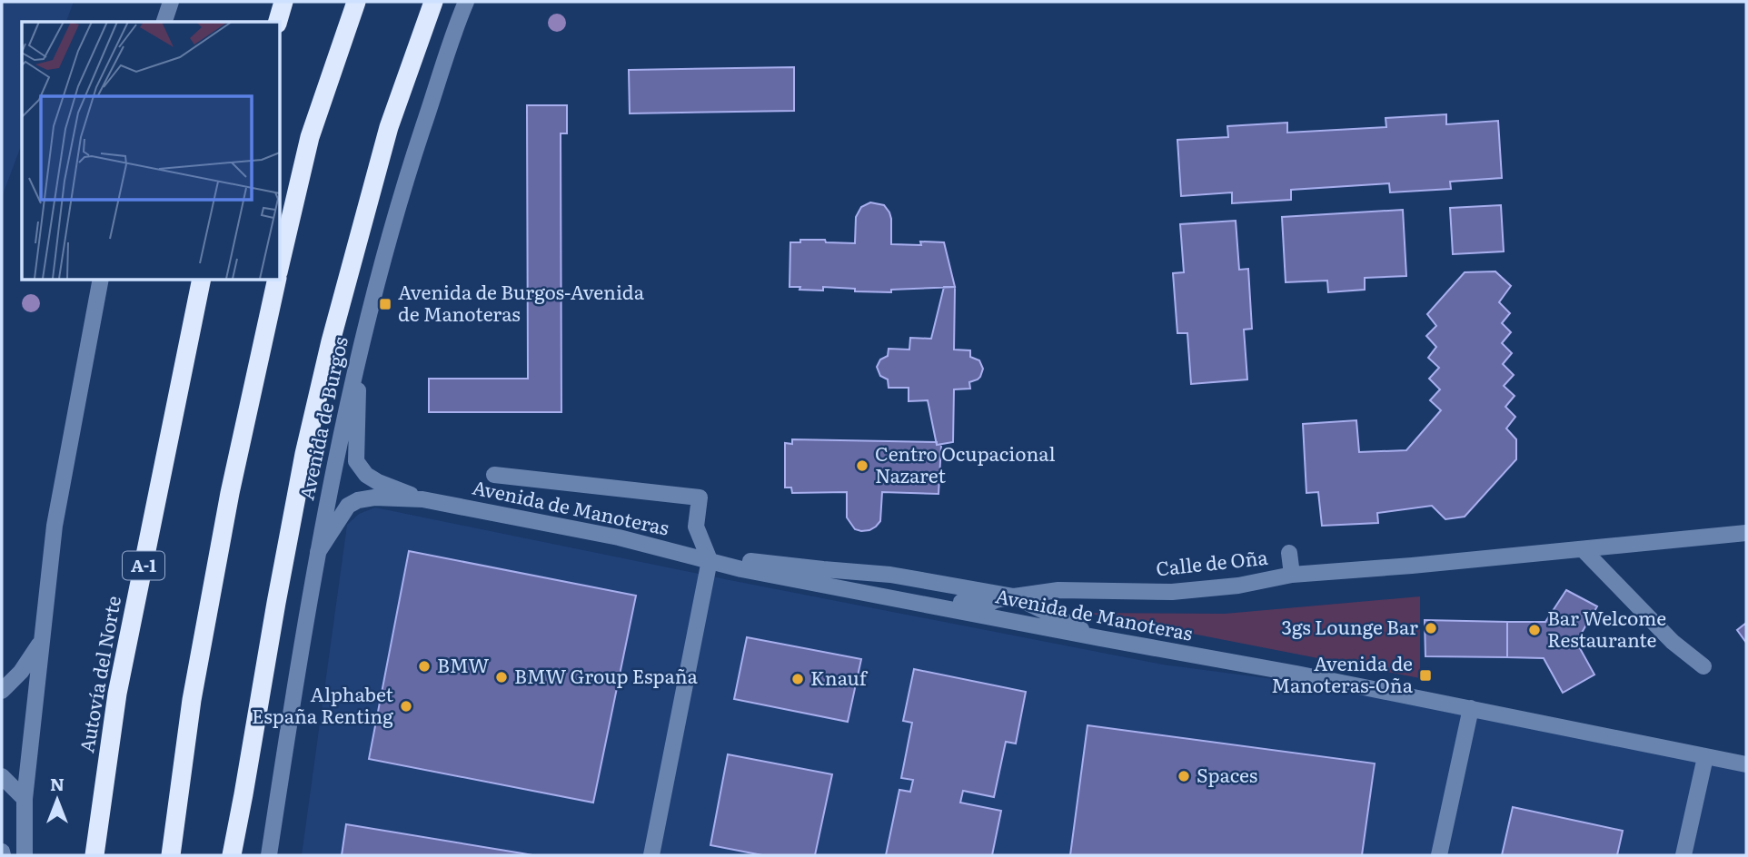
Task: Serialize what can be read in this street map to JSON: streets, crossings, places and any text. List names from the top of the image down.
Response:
{
  "streets": {
    "highway": ["A-1", "Autovía del Norte"],
    "street": ["Avenida de Burgos", "Avenida de Manoteras", "Calle de Oña"]
  },
  "crossings": [
    ["Avenida de Burgos", "Avenida de Manoteras"],
    ["Avenida de Manoteras", "Calle de Oña"]
  ],
  "places": {
    "transit": ["Avenida de Burgos-Avenida de Manoteras", "Avenida de Manoteras-Oña"],
    "other": [
      "Centro Ocupacional Nazaret",
      "3gs Lounge Bar",
      "Bar Welcome Restaurante",
      "BMW",
      "BMW Group España",
      "Knauf",
      "Alphabet España Renting",
      "Spaces"
    ]
  },
  "north": "top"
}
